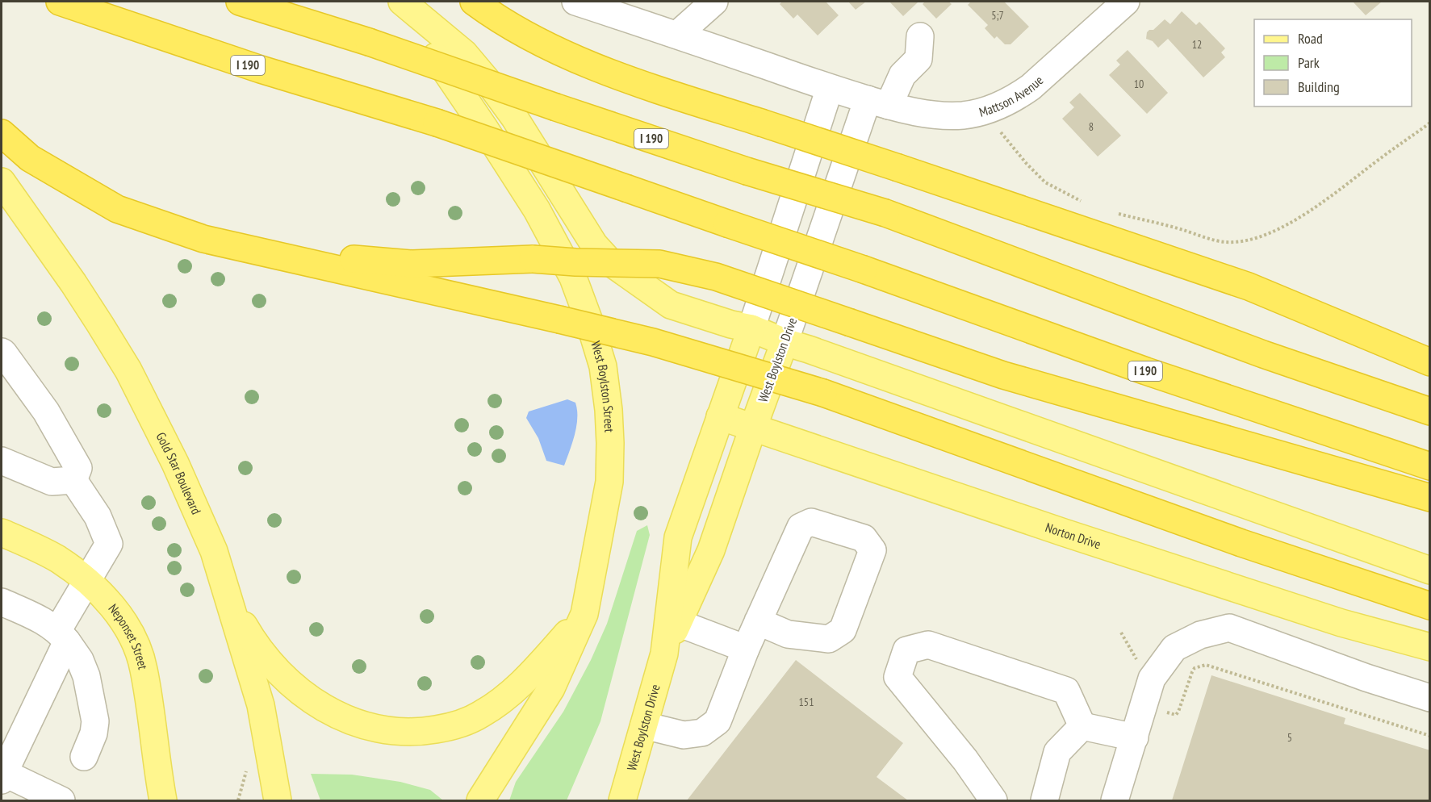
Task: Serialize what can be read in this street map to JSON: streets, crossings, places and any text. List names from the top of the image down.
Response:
{
  "streets": {
    "highway": ["I 190"],
    "main road": [
      "West Boylston Drive",
      "West Boylston Street",
      "Gold Star Boulevard",
      "Norton Drive",
      "Neponset Street"
    ],
    "street": ["Mattson Avenue"]
  },
  "crossings": [
    ["Mattson Avenue", "West Boylston Drive"],
    ["West Boylston Drive", "Norton Drive"]
  ],
  "house_numbers": [
    "5;7",
    "12",
    "10",
    "8",
    "151",
    "5"
  ],
  "legend": ["Road", "Park", "Building"]
}
